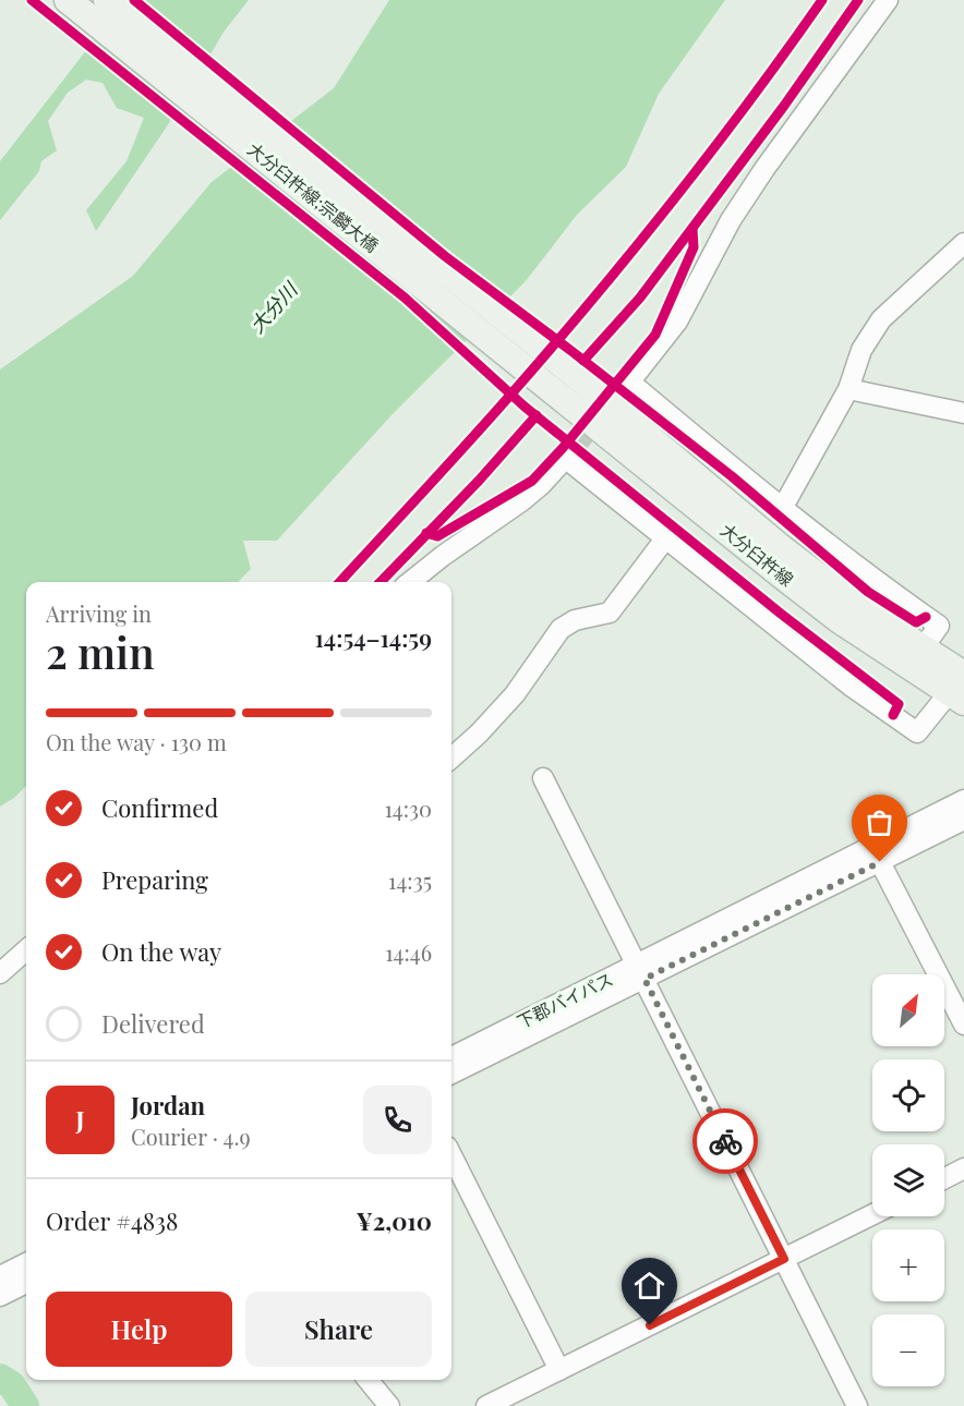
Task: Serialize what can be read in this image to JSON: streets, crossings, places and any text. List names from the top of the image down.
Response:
{
  "streets": {
    "main road": ["大分臼杵線;宗麟大橋", "大分臼杵線"],
    "street": ["下郡バイパス"]
  },
  "crossings": [
    ["大分臼杵線;宗麟大橋", "大分臼杵線"]
  ],
  "water": ["大分川"],
  "north": "top right",
  "page": {
    "heading": ["2 min", "Arriving in", "14:54–14:59"],
    "panel": [
      "Jordan",
      "Courier · 4.9",
      "Order #4838",
      "¥2,010"
    ],
    "bar": "On the way · 130 m",
    "list": [
      ["Confirmed", "14:30"],
      ["Preparing", "14:35"],
      ["On the way", "14:46"],
      "Delivered"
    ],
    "map_buttons": ["+", "−"],
    "round": "J",
    "buttons": ["Help", "Share"]
  }
}
